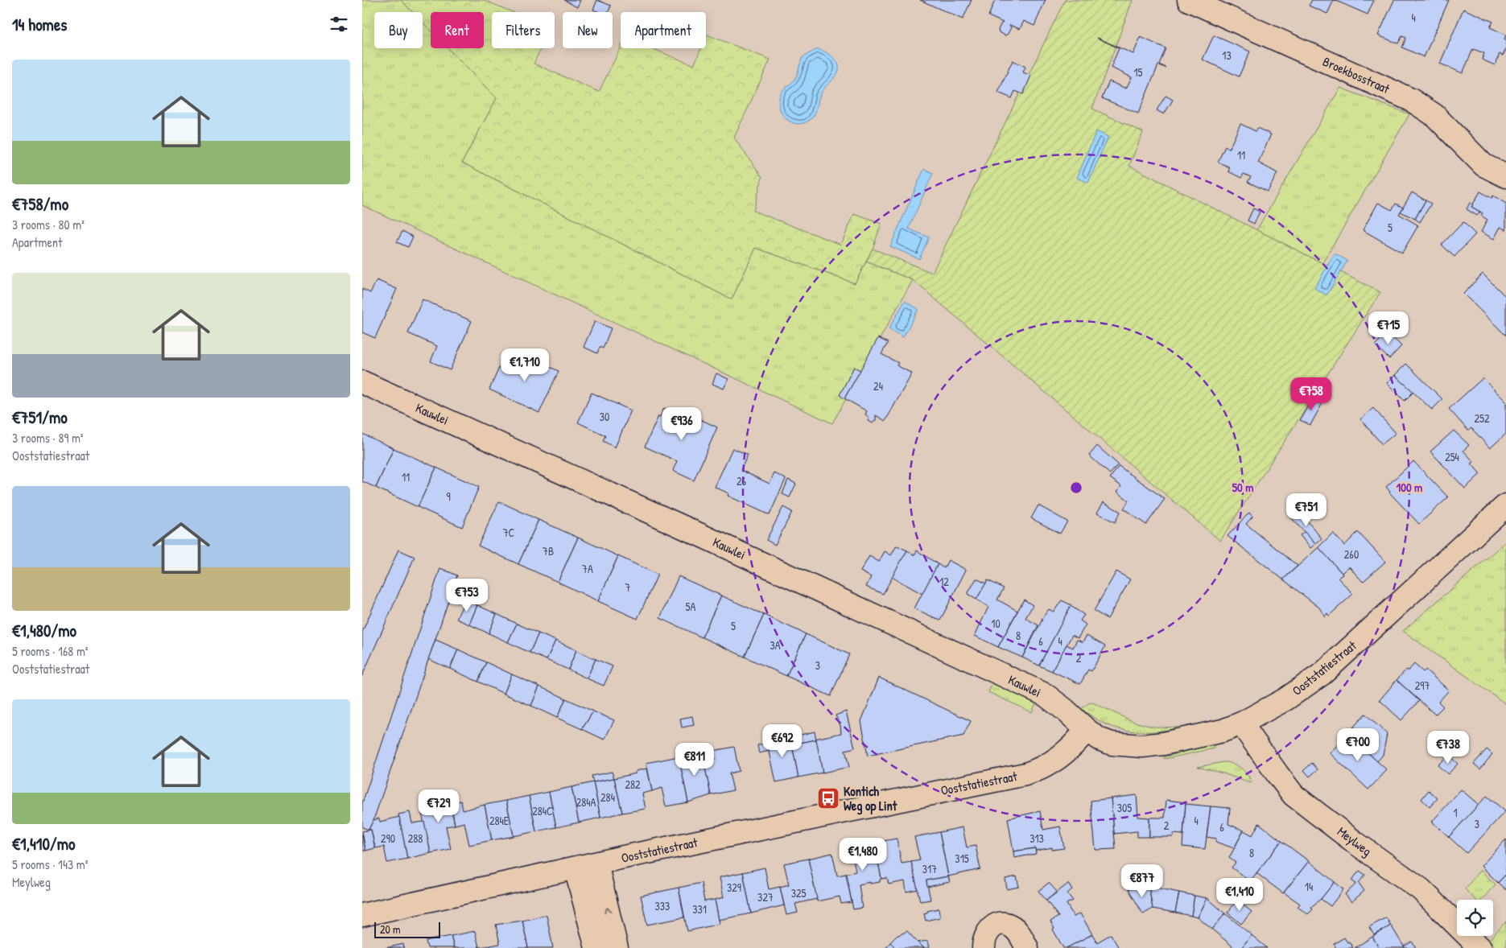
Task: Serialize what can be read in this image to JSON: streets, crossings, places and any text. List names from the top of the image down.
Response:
{
  "streets": {
    "street": [
      "Broekbosstraat",
      "Kauwlei",
      "Ooststatiestraat",
      "Meylweg"
    ]
  },
  "crossings": [
    ["Kauwlei", "Ooststatiestraat"],
    ["Ooststatiestraat", "Meylweg"]
  ],
  "places": {
    "bus stop": ["Kontich Weg op Lint"]
  },
  "house_numbers": [
    "4",
    "13",
    "15",
    "11",
    "5",
    "24",
    "30",
    "252",
    "254",
    "11",
    "26",
    "9",
    "7C",
    "7B",
    "260",
    "7A",
    "12",
    "7",
    "5A",
    "10",
    "5",
    "8",
    "6",
    "4",
    "3A",
    "2",
    "3",
    "297",
    "282",
    "284",
    "284A",
    "305",
    "284C",
    "1",
    "284E",
    "4",
    "3",
    "2",
    "6",
    "290",
    "288",
    "313",
    "8",
    "315",
    "317",
    "14",
    "329",
    "325",
    "327",
    "333",
    "331"
  ],
  "scale_bar": "20 m",
  "page": {
    "heading": "14 homes",
    "chip": [
      "Buy",
      "Rent",
      "Filters",
      "New",
      "Apartment"
    ],
    "list": [
      {
        "name": "€758/mo",
        "note": "3 rooms · 80 m² · Apartment"
      },
      {
        "name": "€751/mo",
        "note": "3 rooms · 89 m² · Ooststatiestraat"
      },
      {
        "name": "€1,480/mo",
        "note": "5 rooms · 168 m² · Ooststatiestraat"
      },
      {
        "name": "€1,410/mo",
        "note": "5 rooms · 143 m² · Meylweg"
      }
    ],
    "price": [
      "€715",
      "€1,710",
      "€758",
      "€936",
      "€751",
      "€753",
      "€692",
      "€700",
      "€738",
      "€811",
      "€729",
      "€1,480",
      "€877",
      "€1,410"
    ],
    "scale": "20 m"
  },
  "rings": ["50 m", "100 m"]
}
